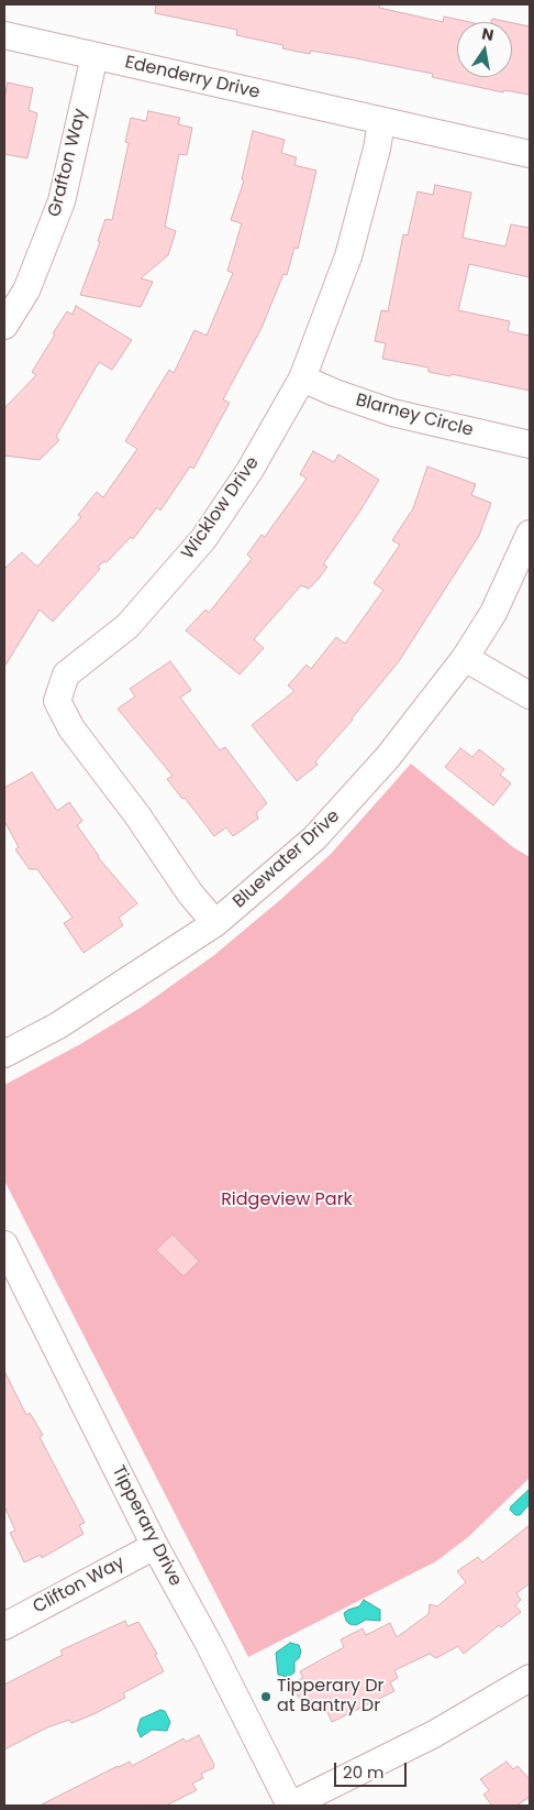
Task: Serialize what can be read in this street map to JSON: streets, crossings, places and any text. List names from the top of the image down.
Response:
{
  "streets": {
    "street": [
      "Edenderry Drive",
      "Grafton Way",
      "Blarney Circle",
      "Wicklow Drive",
      "Bluewater Drive",
      "Tipperary Drive",
      "Clifton Way"
    ]
  },
  "crossings": [
    ["Edenderry Drive", "Grafton Way"],
    ["Edenderry Drive", "Wicklow Drive"],
    ["Blarney Circle", "Wicklow Drive"],
    ["Wicklow Drive", "Bluewater Drive"],
    ["Tipperary Drive", "Clifton Way"]
  ],
  "parks": ["Ridgeview Park"],
  "places": ["Tipperary Dr at Bantry Dr"],
  "scale_bar": "20 m",
  "north": "top"
}
